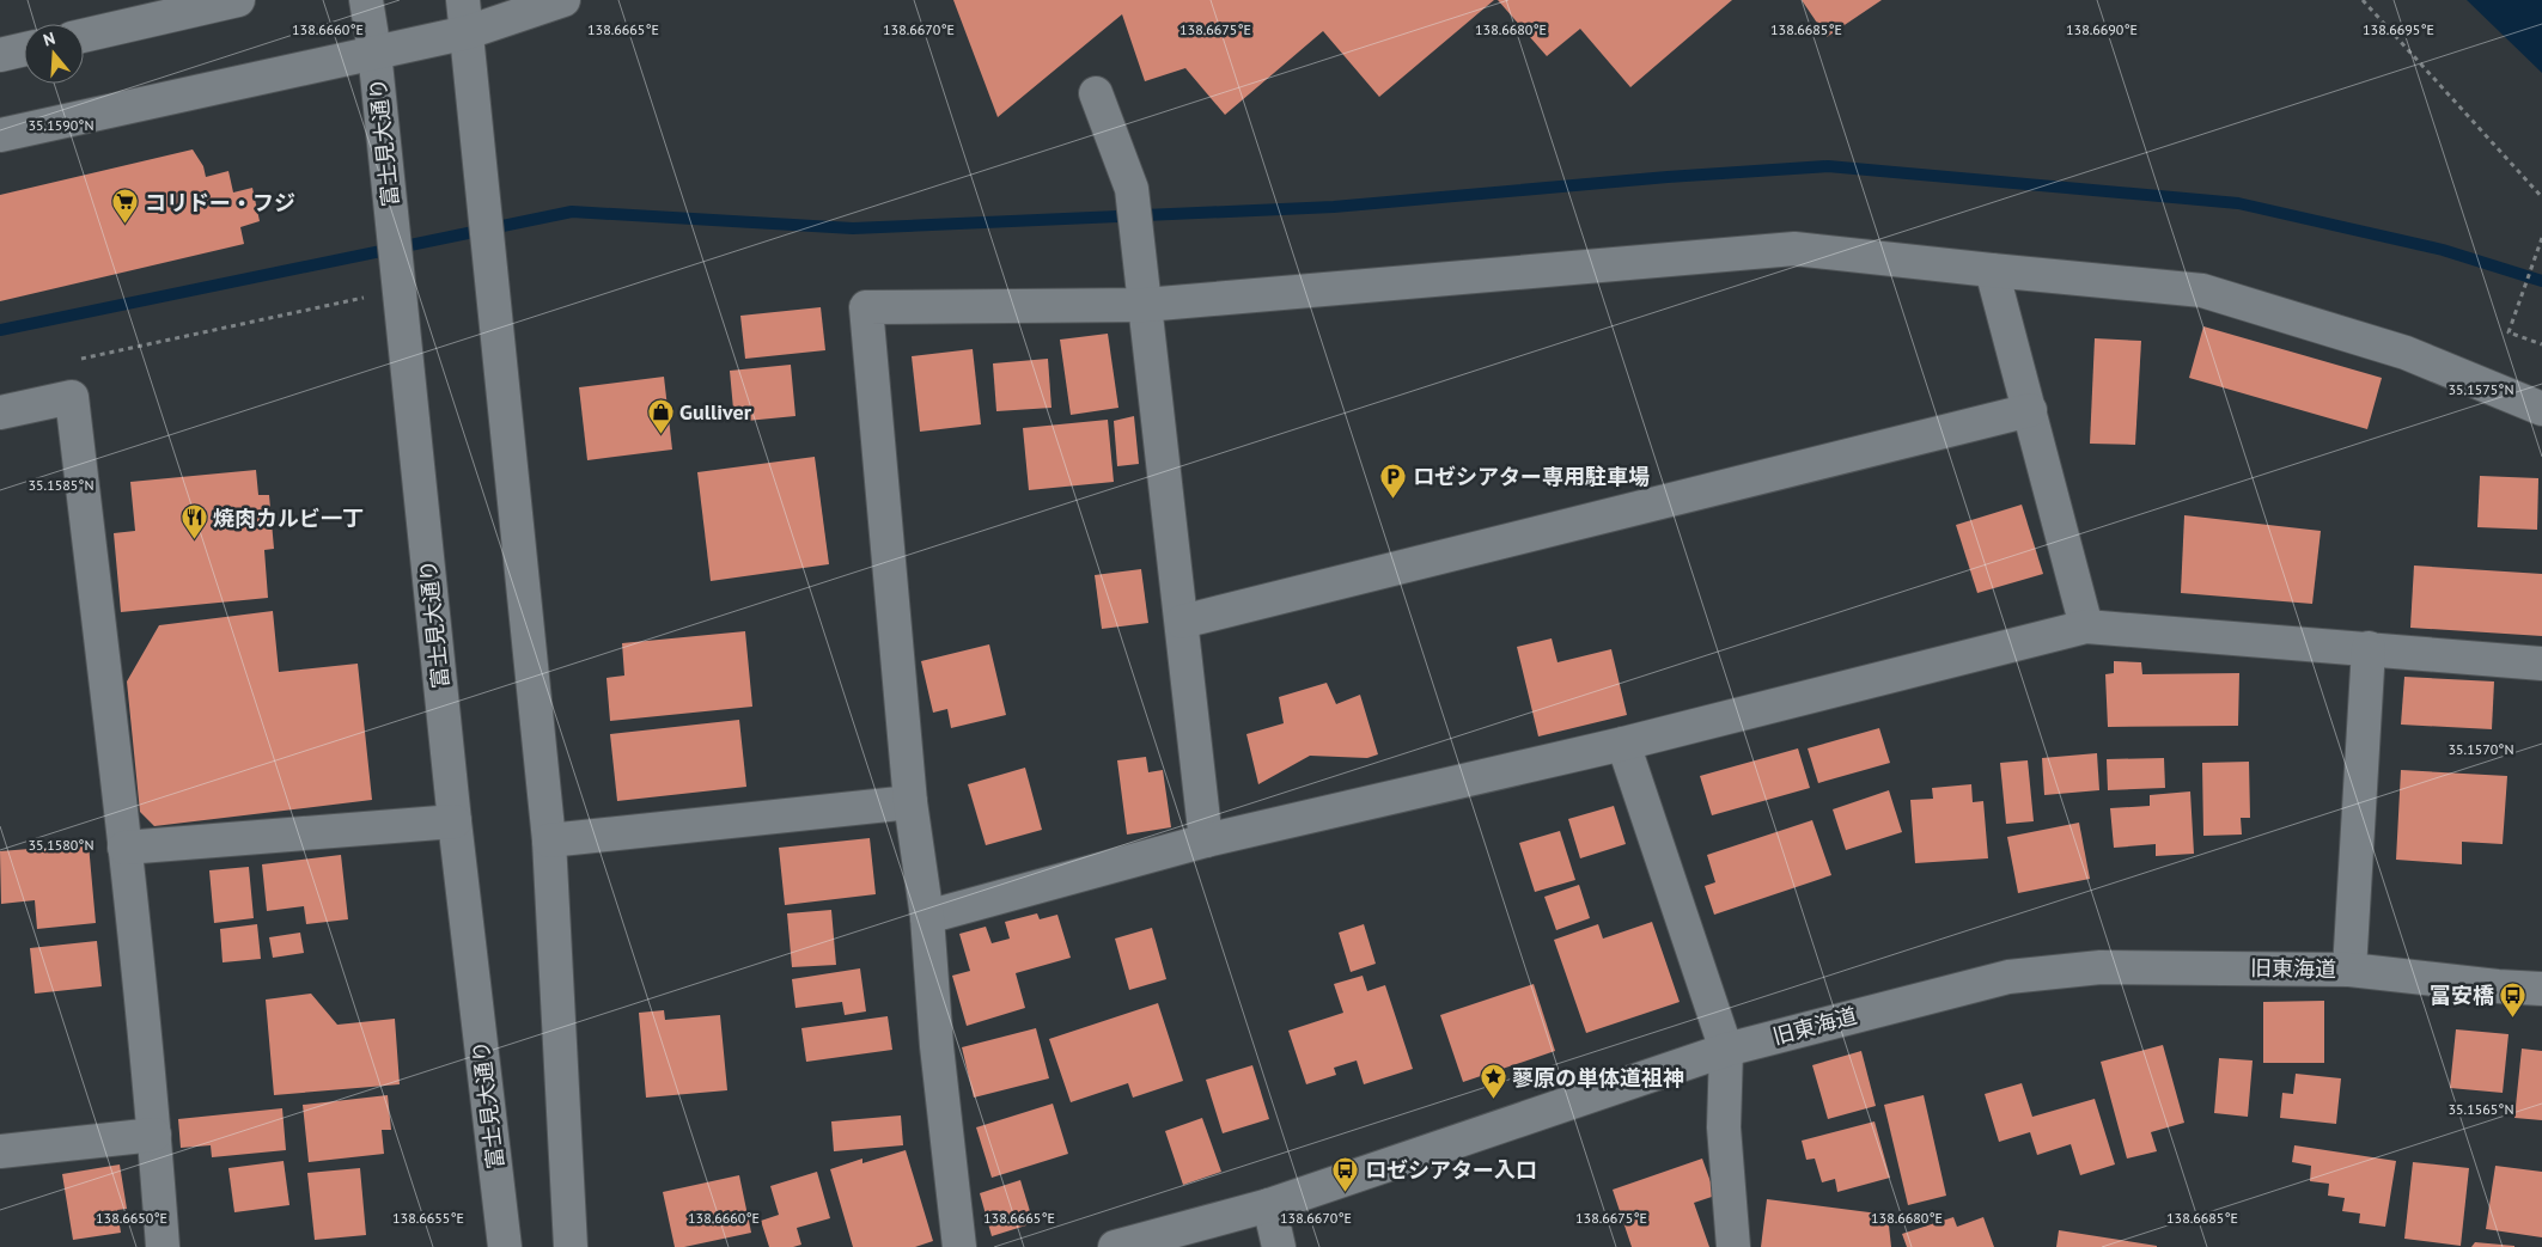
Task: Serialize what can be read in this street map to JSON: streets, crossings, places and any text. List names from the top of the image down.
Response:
{
  "streets": {
    "street": ["富士見大通り", "旧東海道"]
  },
  "places": {
    "supermarket": ["コリドー・フジ"],
    "shop": ["Gulliver"],
    "parking": ["ロゼシアター専用駐車場"],
    "restaurant": ["焼肉カルビ一丁"],
    "bus stop": ["冨安橋", "ロゼシアター入口"],
    "place": ["蓼原の単体道祖神"]
  },
  "north": "top",
  "coordinates": [
    "138.6660°E",
    "138.6665°E",
    "138.6670°E",
    "138.6675°E",
    "138.6680°E",
    "138.6685°E",
    "138.6690°E",
    "138.6695°E",
    "35.1590°N",
    "35.1575°N",
    "35.1585°N",
    "35.1570°N",
    "35.1580°N",
    "35.1565°N",
    "138.6650°E",
    "138.6655°E"
  ]
}
